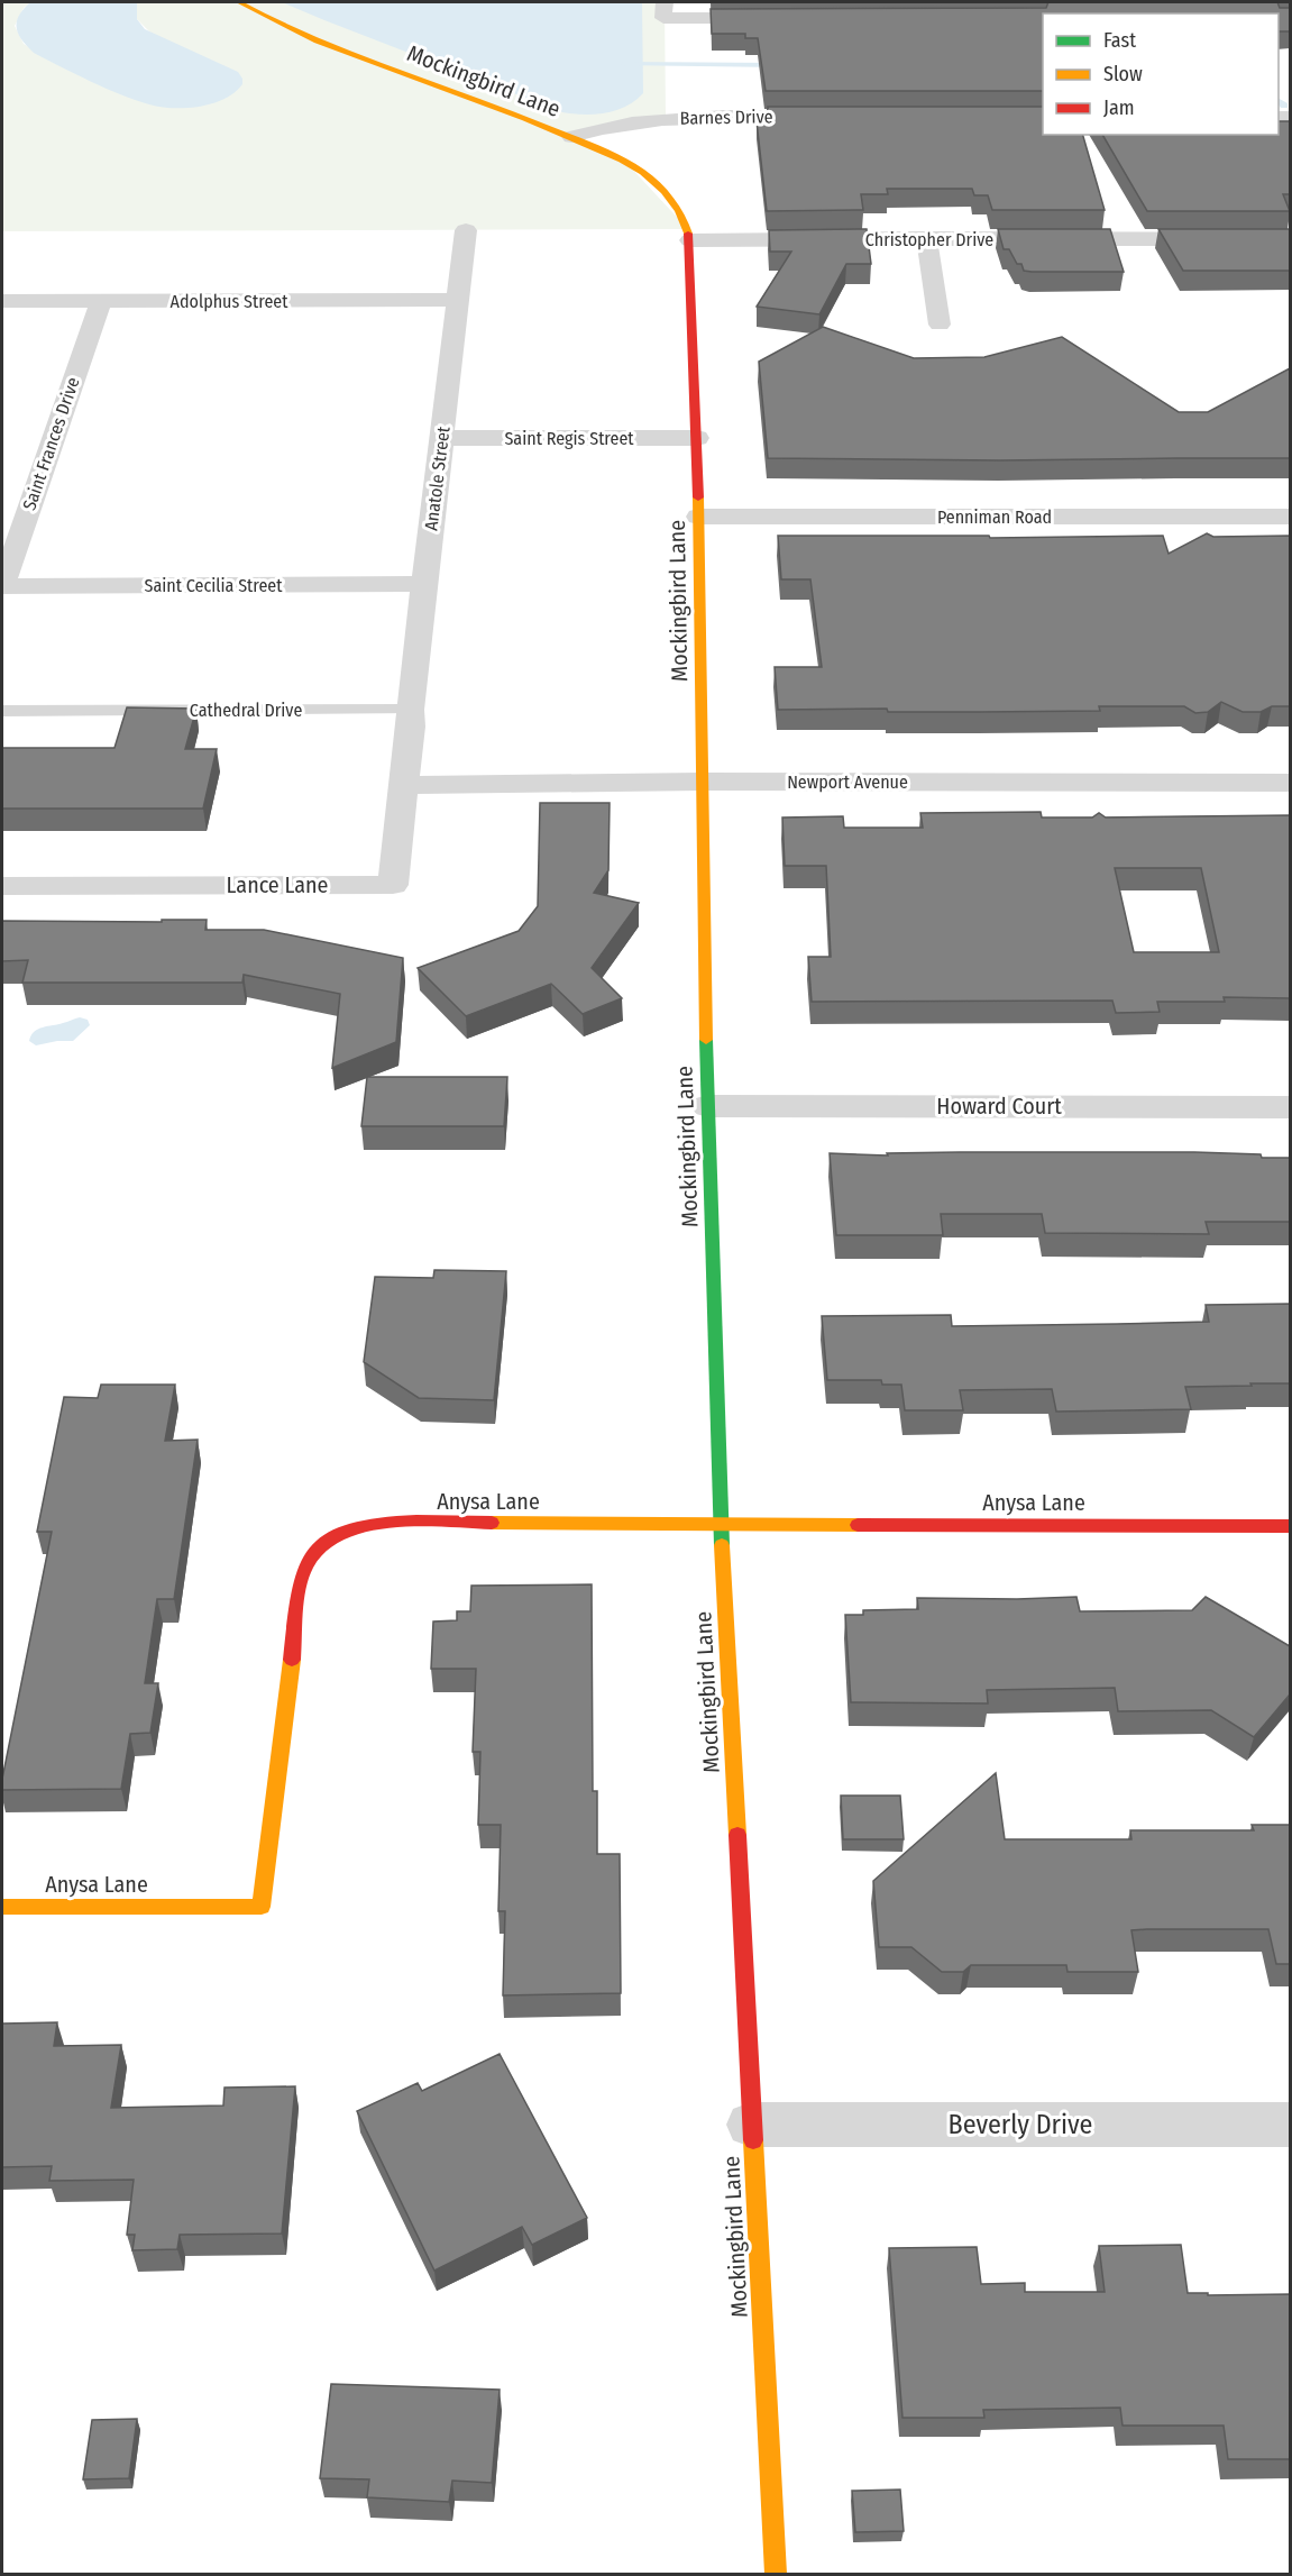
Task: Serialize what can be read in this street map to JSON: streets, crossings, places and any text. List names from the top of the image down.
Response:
{
  "streets": {
    "street": [
      "Mockingbird Lane",
      "Barnes Drive",
      "Christopher Drive",
      "Adolphus Street",
      "Saint Regis Street",
      "Saint Frances Drive",
      "Anatole Street",
      "Penniman Road",
      "Saint Cecilia Street",
      "Newport Avenue",
      "Lance Lane",
      "Howard Court",
      "Anysa Lane",
      "Beverly Drive"
    ],
    "lane": ["Cathedral Drive"]
  },
  "crossings": [
    ["Mockingbird Lane", "Barnes Drive"],
    ["Mockingbird Lane", "Christopher Drive"],
    ["Mockingbird Lane", "Saint Regis Street"],
    ["Mockingbird Lane", "Penniman Road"],
    ["Mockingbird Lane", "Newport Avenue"],
    ["Mockingbird Lane", "Howard Court"],
    ["Mockingbird Lane", "Anysa Lane"],
    ["Mockingbird Lane", "Beverly Drive"],
    ["Adolphus Street", "Saint Frances Drive"],
    ["Adolphus Street", "Anatole Street"],
    ["Saint Regis Street", "Anatole Street"],
    ["Saint Frances Drive", "Saint Cecilia Street"],
    ["Anatole Street", "Saint Cecilia Street"],
    ["Anatole Street", "Cathedral Drive"],
    ["Anatole Street", "Lance Lane"],
    ["Cathedral Drive", "Lance Lane"],
    ["Newport Avenue", "Lance Lane"]
  ],
  "legend": ["Fast", "Slow", "Jam"]
}
